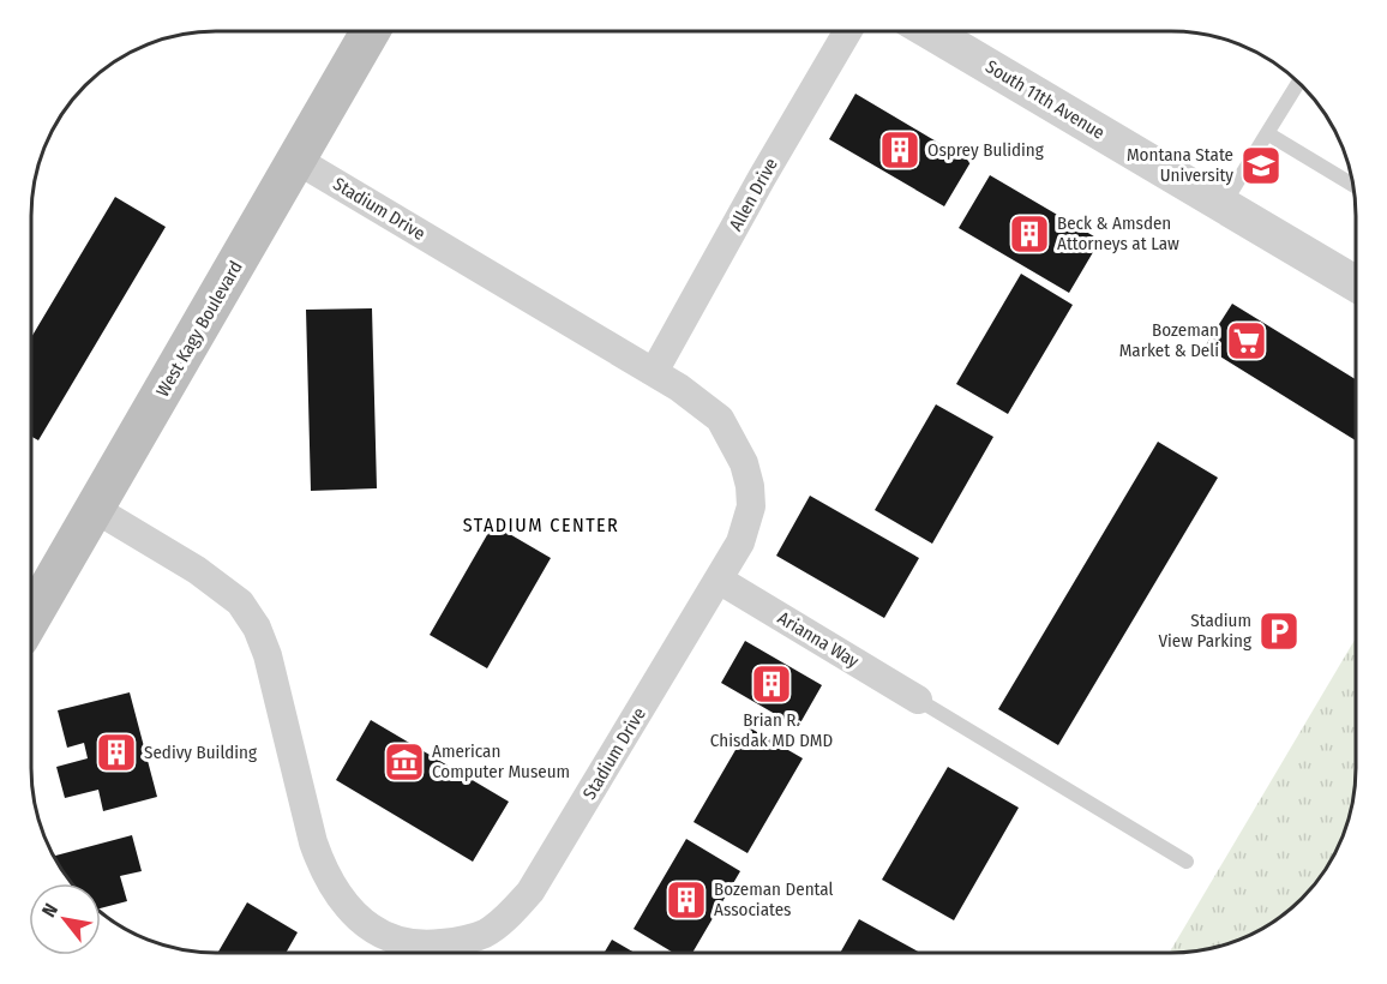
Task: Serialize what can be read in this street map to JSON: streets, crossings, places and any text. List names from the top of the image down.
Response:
{
  "streets": {
    "main road": ["West Kagy Boulevard"],
    "street": [
      "South 11th Avenue",
      "Allen Drive",
      "Stadium Drive",
      "Arianna Way"
    ]
  },
  "crossings": [
    ["Allen Drive", "Stadium Drive"],
    ["Stadium Drive", "West Kagy Boulevard"],
    ["Stadium Drive", "Arianna Way"]
  ],
  "districts": ["STADIUM CENTER"],
  "places": {
    "building": [
      "Osprey Buliding",
      "Beck & Amsden Attorneys at Law",
      "Brian R. Chisdak MD DMD",
      "Sedivy Building",
      "Bozeman Dental Associates"
    ],
    "school or university": ["Montana State University"],
    "supermarket": ["Bozeman Market & Deli"],
    "parking": ["Stadium View Parking"],
    "museum": ["American Computer Museum"]
  },
  "north": "top left"
}
